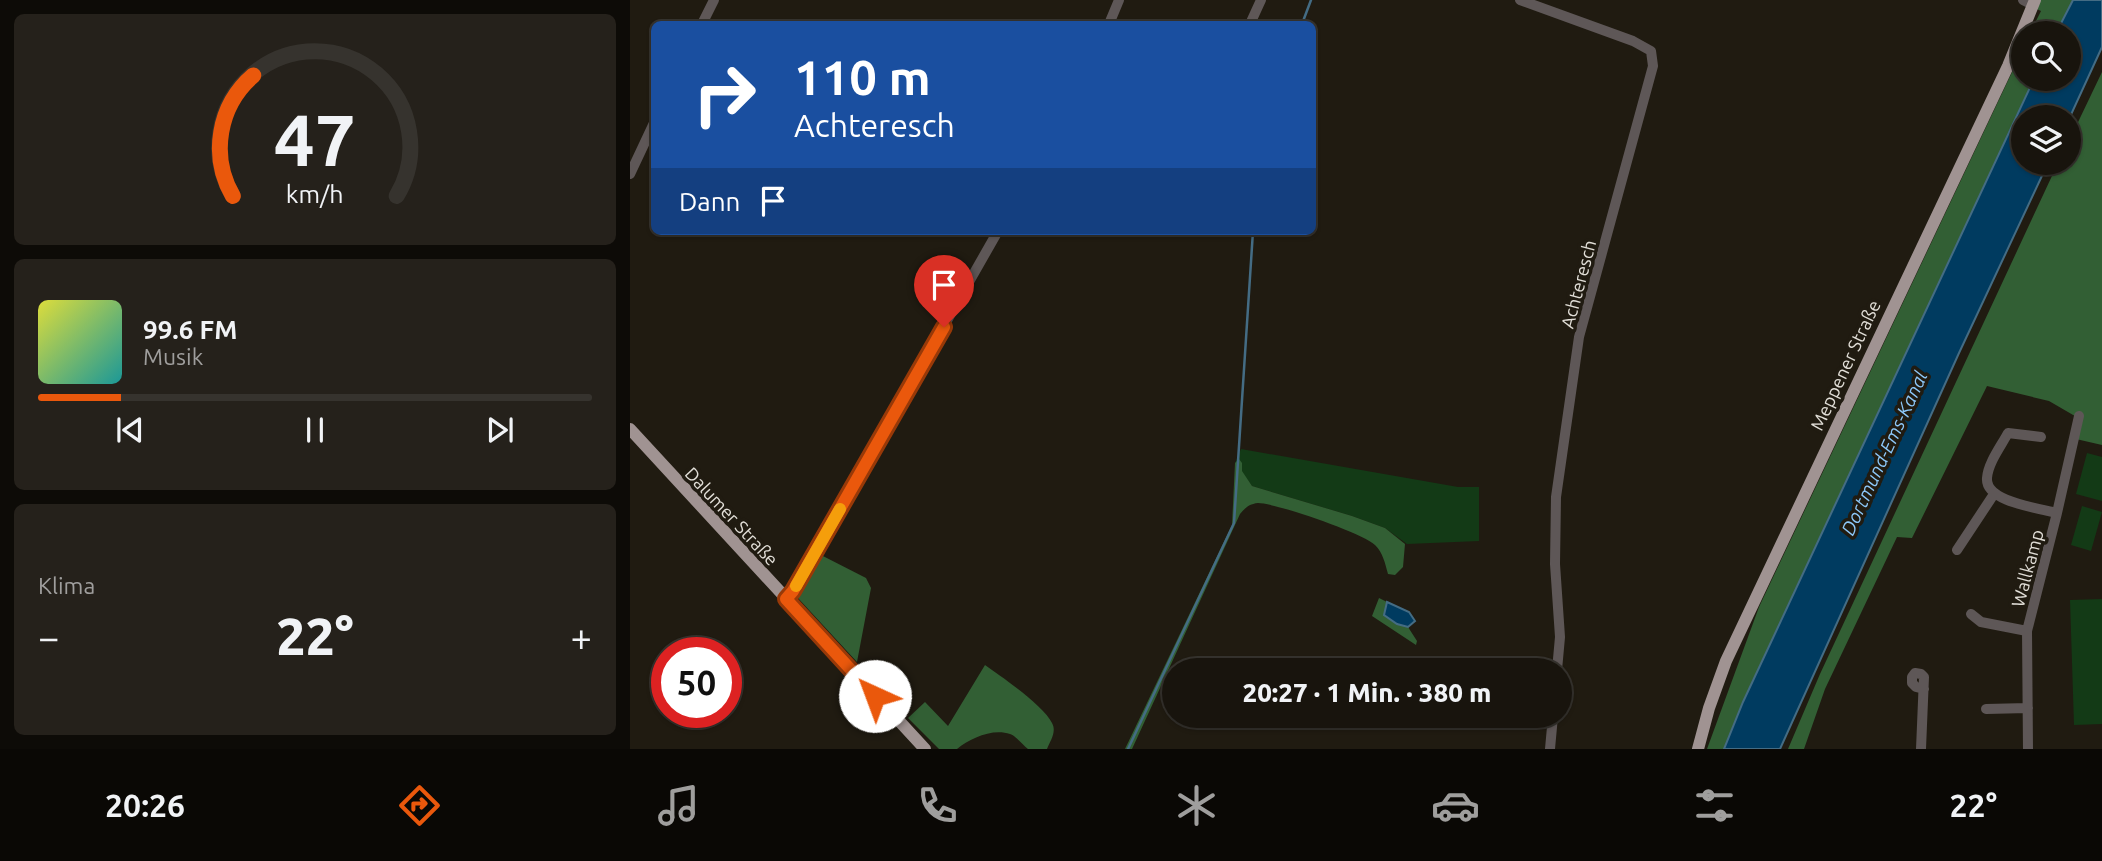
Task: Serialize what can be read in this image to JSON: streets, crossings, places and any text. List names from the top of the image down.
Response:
{
  "streets": {
    "main road": ["Meppener Straße", "Dalumer Straße"],
    "street": ["Achteresch", "Wallkamp"]
  },
  "water": ["Dortmund-Ems-Kanal"],
  "page": {
    "turn": ["110 m", "Achteresch"],
    "then": "Dann",
    "song": ["99.6 FM", "Musik"],
    "tile": "Klima",
    "heat": ["−", "22°", "+"],
    "limit": "50",
    "trip": "20:27 · 1 Min. · 380 m",
    "tabs": ["20:26", "22°"],
    "gauge": ["47", "km/h"]
  }
}
